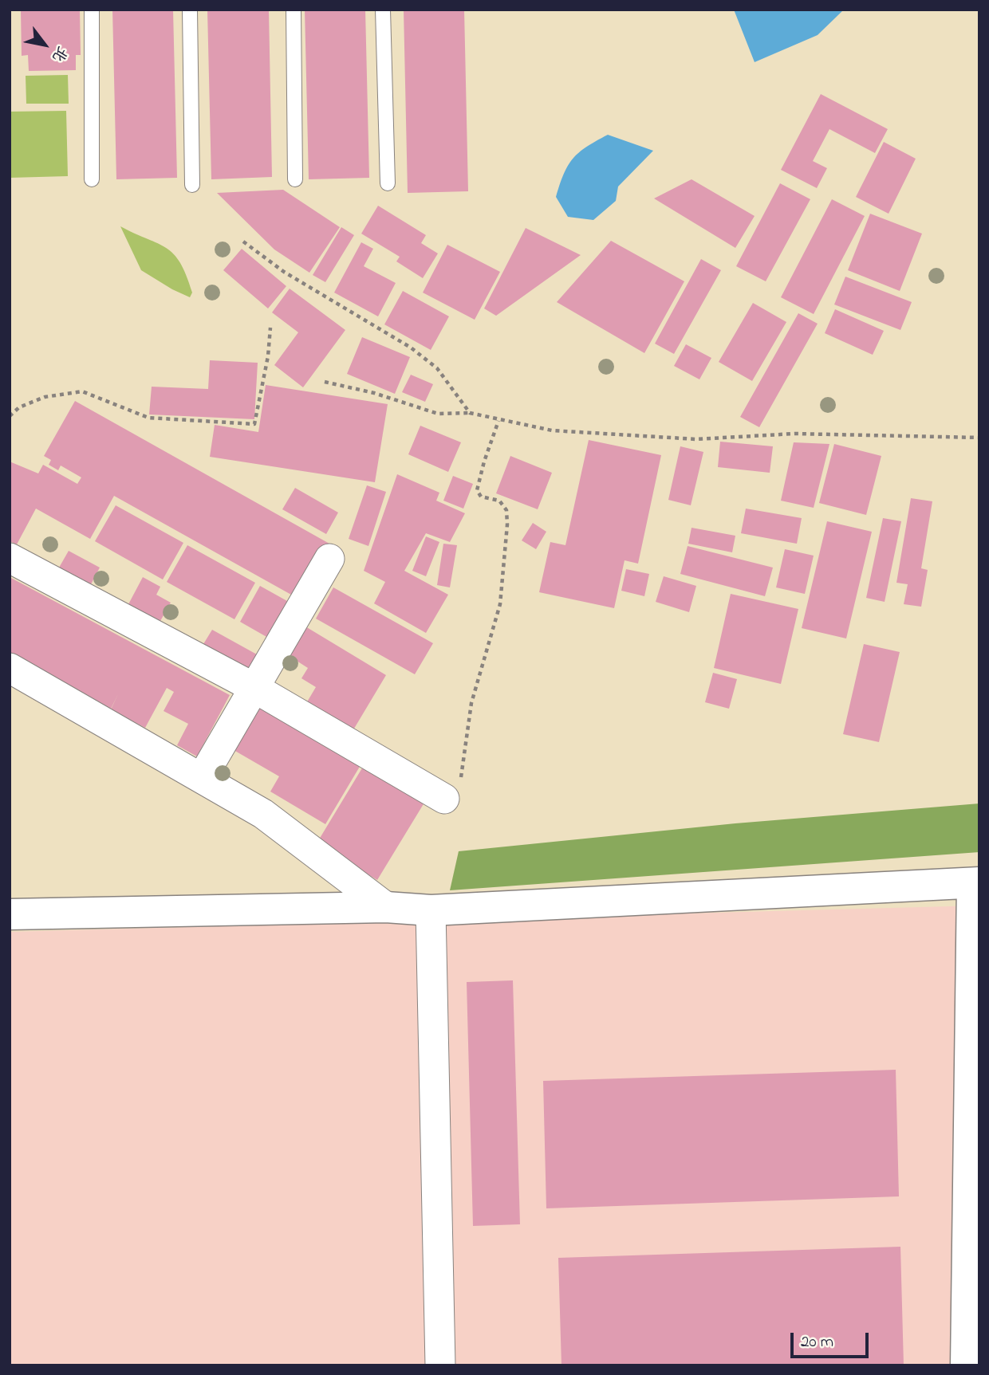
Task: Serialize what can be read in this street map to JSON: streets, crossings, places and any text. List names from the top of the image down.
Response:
{
  "scale_bar": "20 m",
  "north": "bottom right"
}
